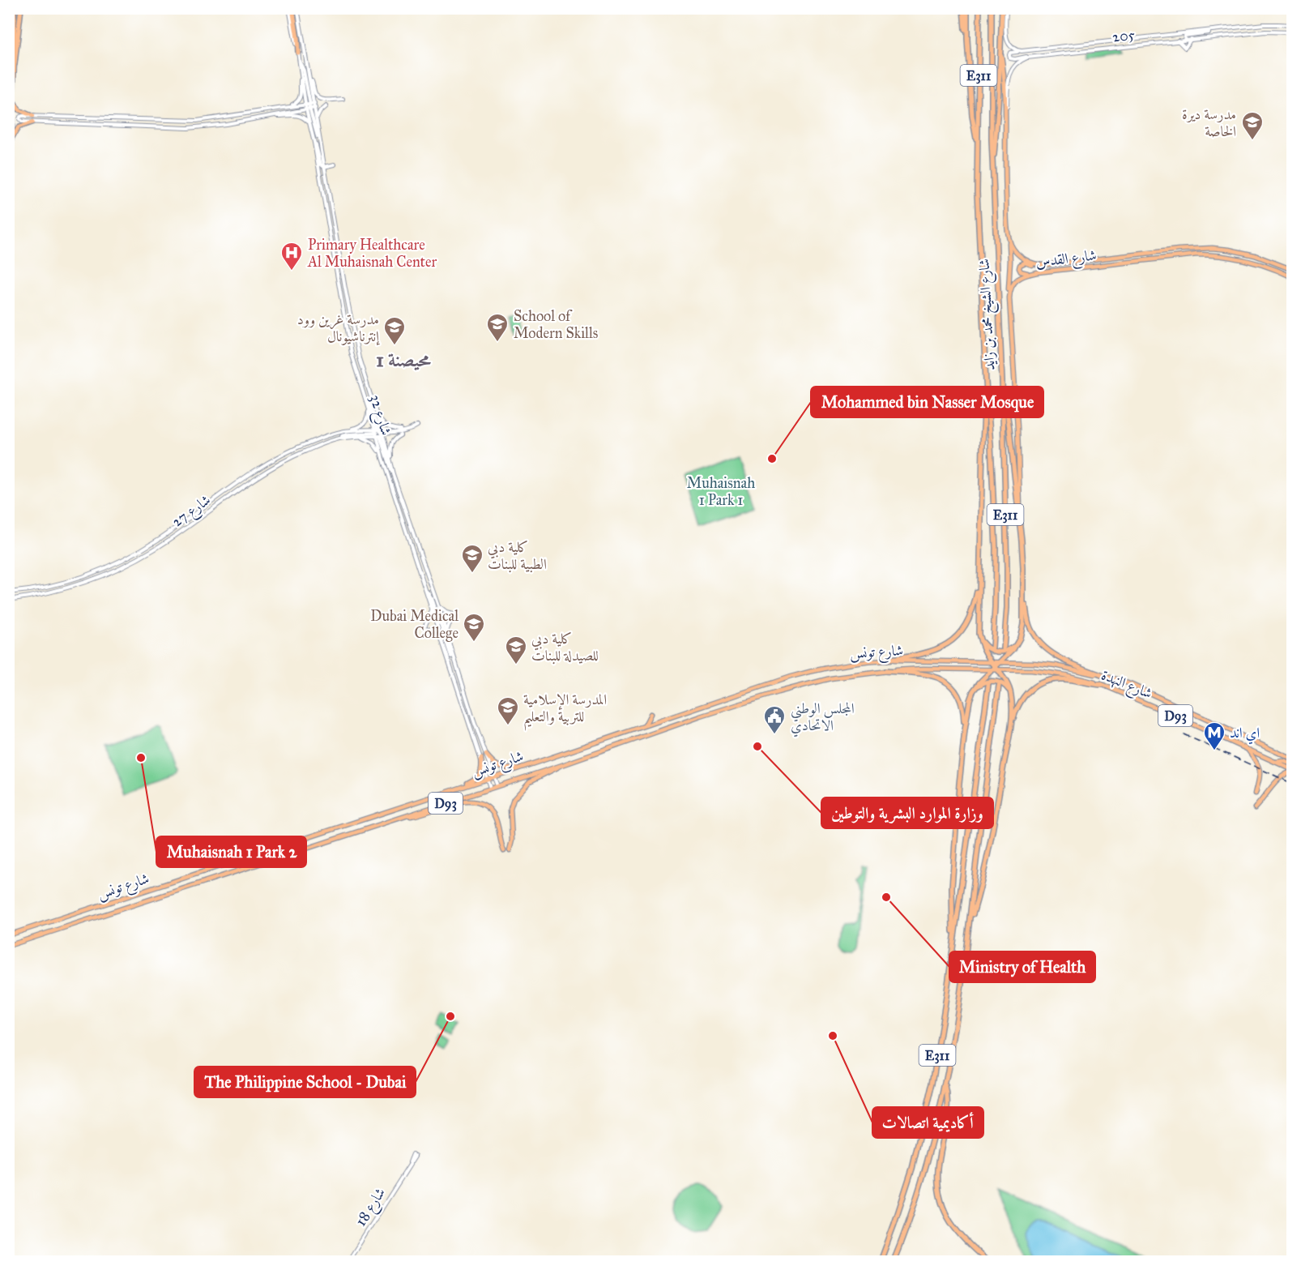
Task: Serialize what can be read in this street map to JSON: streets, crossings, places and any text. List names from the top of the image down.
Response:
{
  "streets": {
    "highway": ["E311", "شارع الشيخ محمد بن زايد"],
    "main road": [
      "شارع القدس",
      "شارع تونس",
      "شارع النهدة",
      "D93"
    ],
    "street": [
      "205",
      "شارع 32",
      "شارع 27",
      "شارع 18"
    ]
  },
  "crossings": [
    ["شارع 32", "شارع 27"],
    ["شارع 32", "شارع تونس"],
    ["شارع تونس", "شارع النهدة"]
  ],
  "districts": ["محيصنة 1"],
  "parks": ["Muhaisnah 1 Park 1"],
  "places": {
    "school or university": [
      "مدرسة ديرة الخاصة",
      "School of Modern Skills",
      "مدرسة غرين وود إنترناشيونال",
      "كلية دبي الطبية للبنات",
      "Dubai Medical College",
      "كلية دبي للصيدلة للبنات",
      "المدرسة الإسلامية للتربية والتعليم"
    ],
    "hospital": ["Primary Healthcare Al Muhaisnah Center"],
    "other": [
      "Mohammed bin Nasser Mosque",
      "وزارة الموارد البشرية والتوطين",
      "Muhaisnah 1 Park 2",
      "Ministry of Health",
      "The Philippine School - Dubai",
      "أكاديمية اتصالات"
    ],
    "public building": ["المجلس الوطني الاتحادي"],
    "metro station": ["اي اند"]
  }
}
